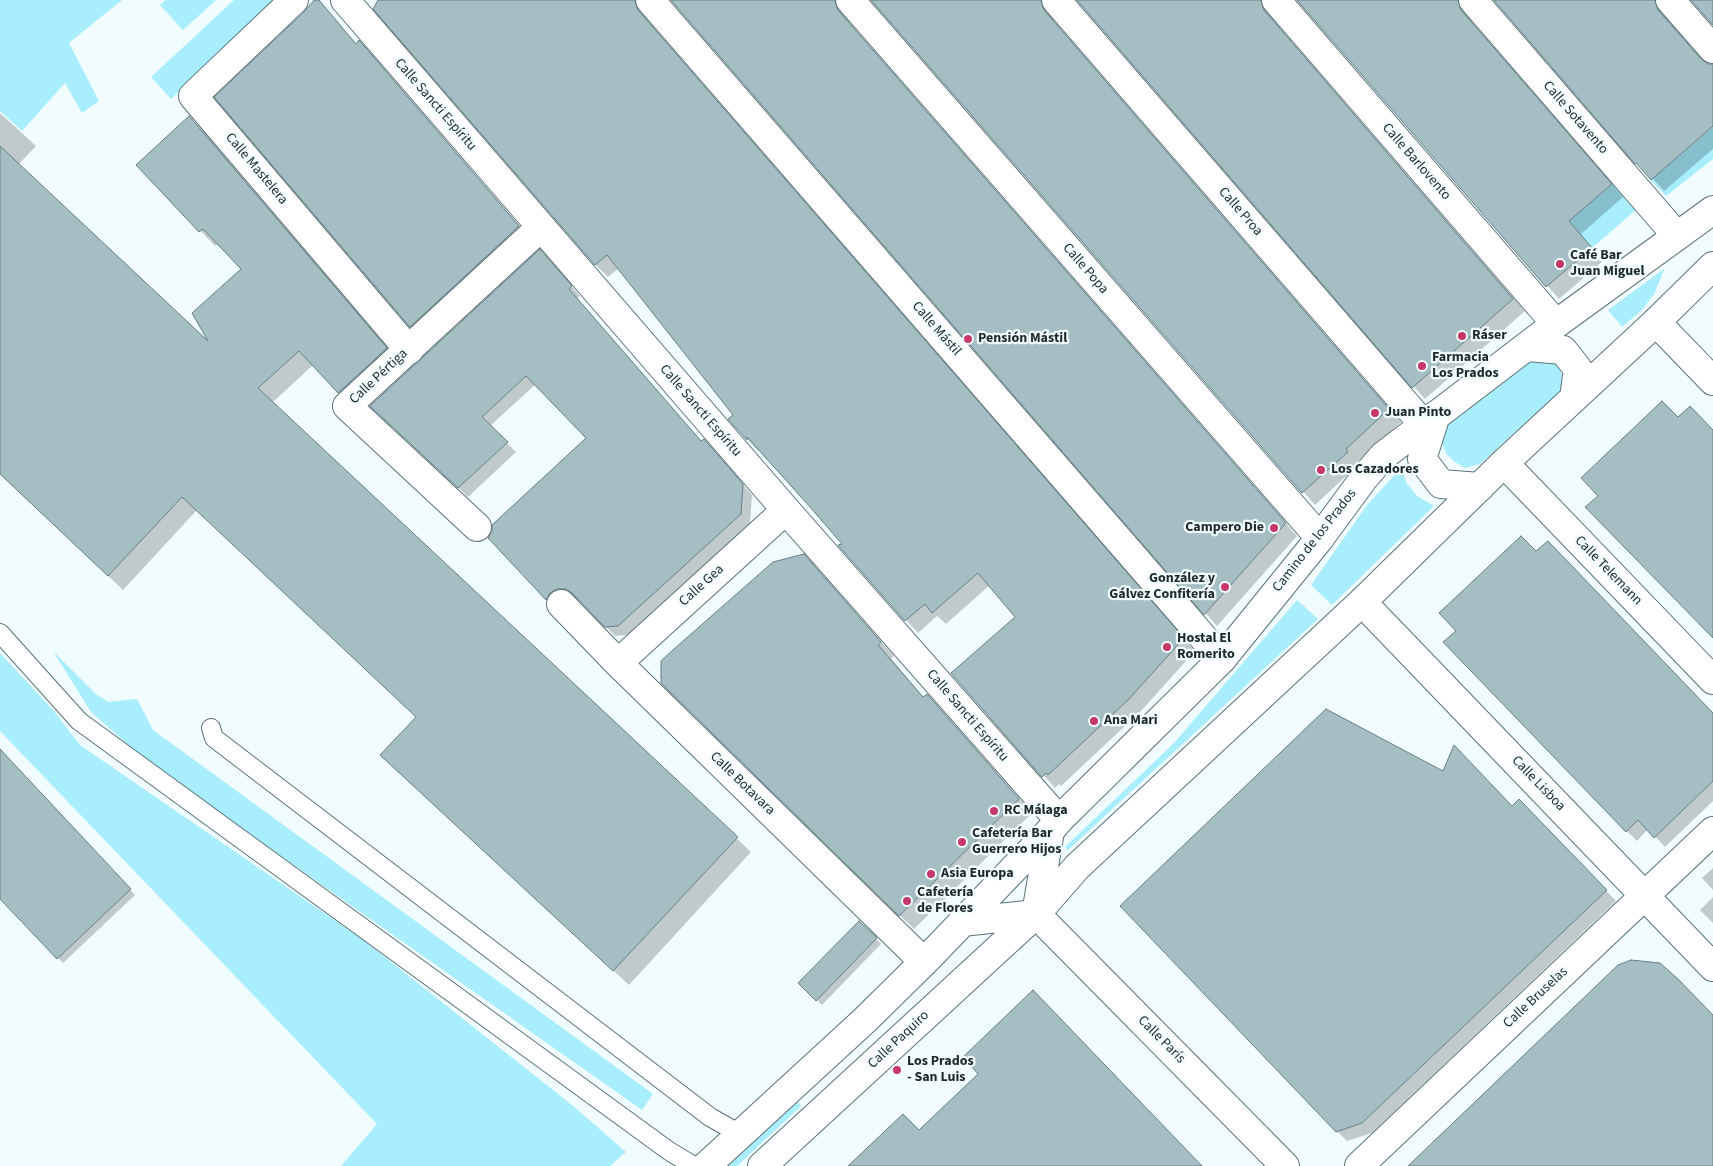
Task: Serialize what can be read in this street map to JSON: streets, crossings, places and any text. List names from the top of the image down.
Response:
{
  "streets": {
    "street": [
      "Calle Sancti Espíritu",
      "Calle Sotavento",
      "Calle Barlovento",
      "Calle Mastelera",
      "Calle Proa",
      "Calle Popa",
      "Calle Mástil",
      "Calle Pértiga",
      "Camino de los Prados",
      "Calle Telemann",
      "Calle Gea",
      "Calle Botavara",
      "Calle Lisboa",
      "Calle Bruselas",
      "Calle Paquiro",
      "Calle París"
    ]
  },
  "crossings": [
    ["Calle Sancti Espíritu", "Calle Pértiga"],
    ["Calle Sancti Espíritu", "Camino de los Prados"],
    ["Calle Sancti Espíritu", "Calle Gea"],
    ["Calle Sotavento", "Camino de los Prados"],
    ["Calle Barlovento", "Camino de los Prados"],
    ["Calle Mastelera", "Calle Pértiga"],
    ["Calle Proa", "Camino de los Prados"],
    ["Calle Popa", "Camino de los Prados"],
    ["Calle Mástil", "Camino de los Prados"],
    ["Calle Gea", "Calle Botavara"],
    ["Calle Lisboa", "Calle Bruselas"],
    ["Calle Paquiro", "Calle París"]
  ],
  "places": [
    "Café Bar Juan Miguel",
    "Ráser",
    "Pensión Mástil",
    "Farmacia Los Prados",
    "Juan Pinto",
    "Los Cazadores",
    "Campero Die",
    "González y Gálvez Confitería",
    "Hostal El Romerito",
    "Ana Mari",
    "RC Málaga",
    "Cafetería Bar Guerrero Hijos",
    "Asia Europa",
    "Cafetería de Flores",
    "Los Prados - San Luis"
  ]
}
